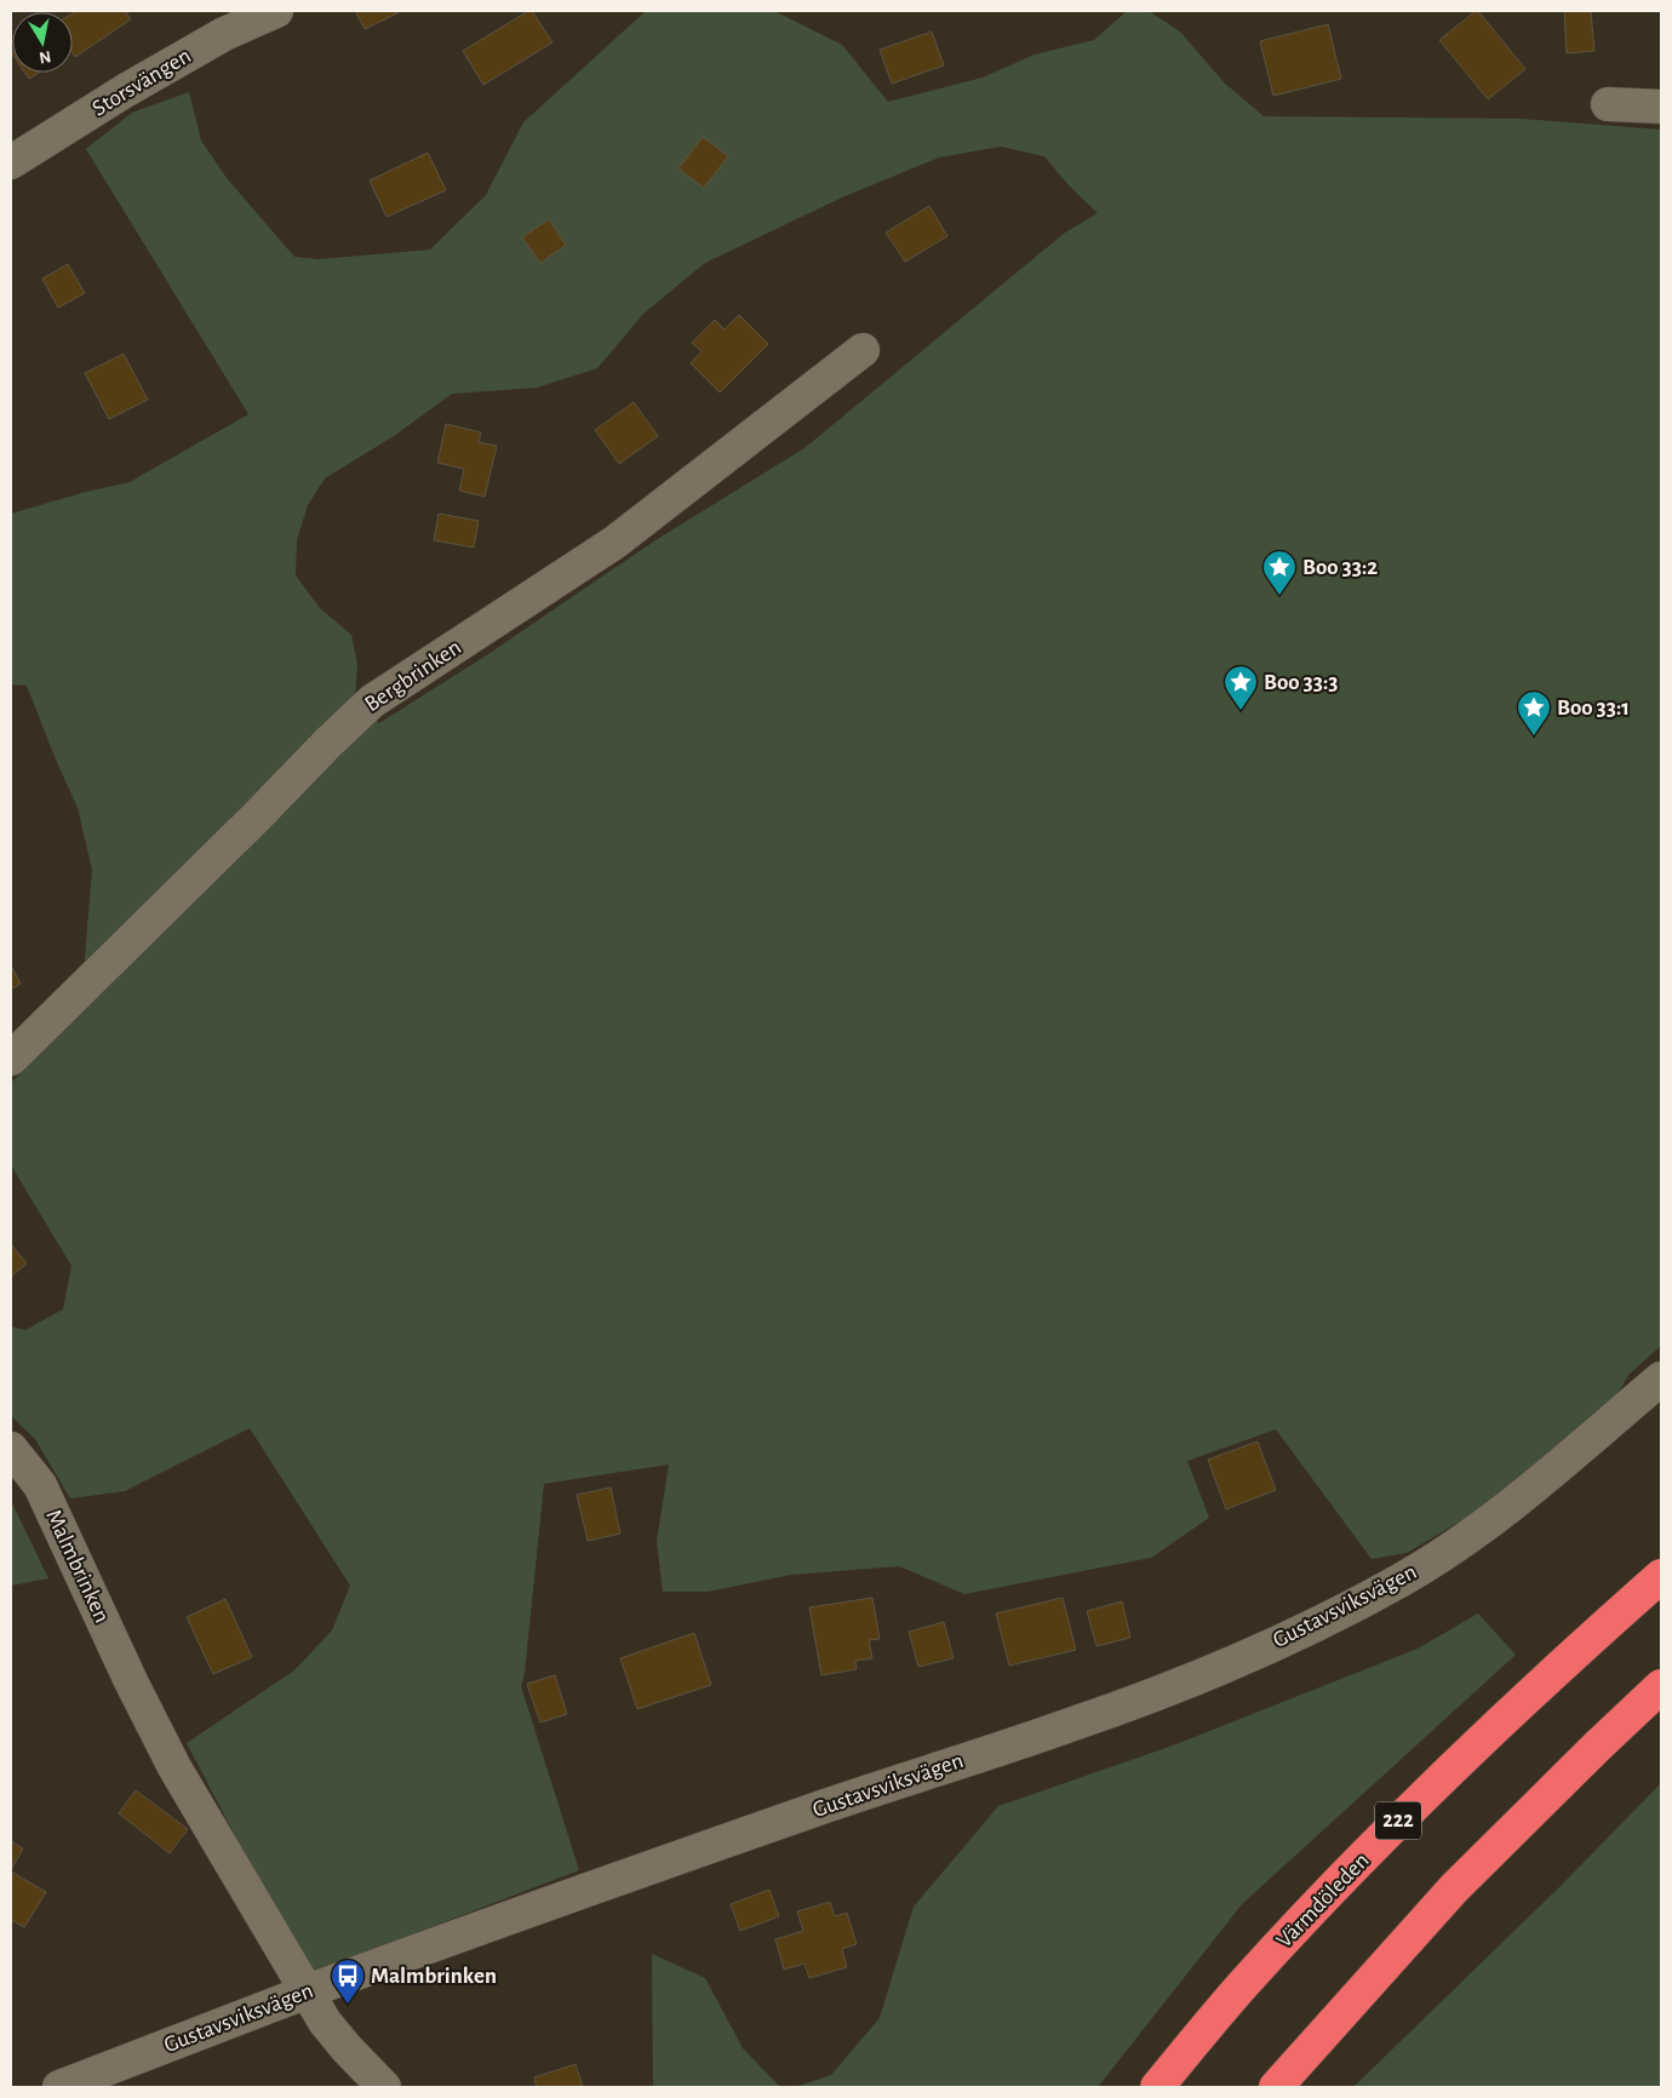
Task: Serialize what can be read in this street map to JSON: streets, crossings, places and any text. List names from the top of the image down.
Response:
{
  "streets": {
    "highway": ["222", "Värmdöleden"],
    "street": [
      "Storsvängen",
      "Bergbrinken",
      "Malmbrinken",
      "Gustavsviksvägen"
    ]
  },
  "crossings": [
    ["Malmbrinken", "Gustavsviksvägen"]
  ],
  "places": {
    "place": ["Boo 33:2", "Boo 33:3", "Boo 33:1"],
    "bus stop": ["Malmbrinken"]
  },
  "north": "bottom"
}
